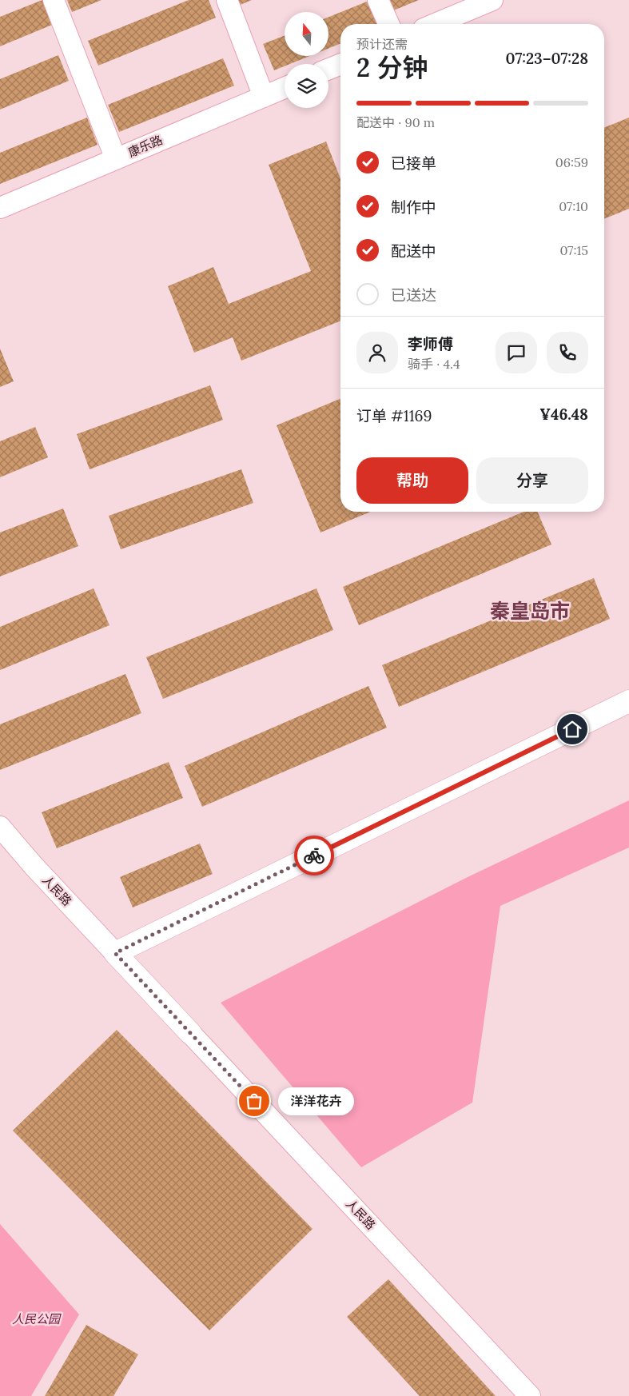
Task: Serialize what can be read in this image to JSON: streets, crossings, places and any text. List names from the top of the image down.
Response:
{
  "streets": {
    "street": ["康乐路", "人民路"]
  },
  "districts": ["秦皇岛市"],
  "parks": ["人民公园"],
  "places": ["洋洋花卉"],
  "north": "top",
  "page": {
    "heading": ["2 分钟", "预计还需", "07:23–07:28"],
    "panel": [
      "李师傅",
      "骑手 · 4.4",
      "订单 #1169",
      "¥46.48"
    ],
    "bar": "配送中 · 90 m",
    "list": [
      ["已接单", "06:59"],
      ["制作中", "07:10"],
      ["配送中", "07:15"],
      "已送达"
    ],
    "buttons": ["帮助", "分享"],
    "bubble": "洋洋花卉"
  }
}
